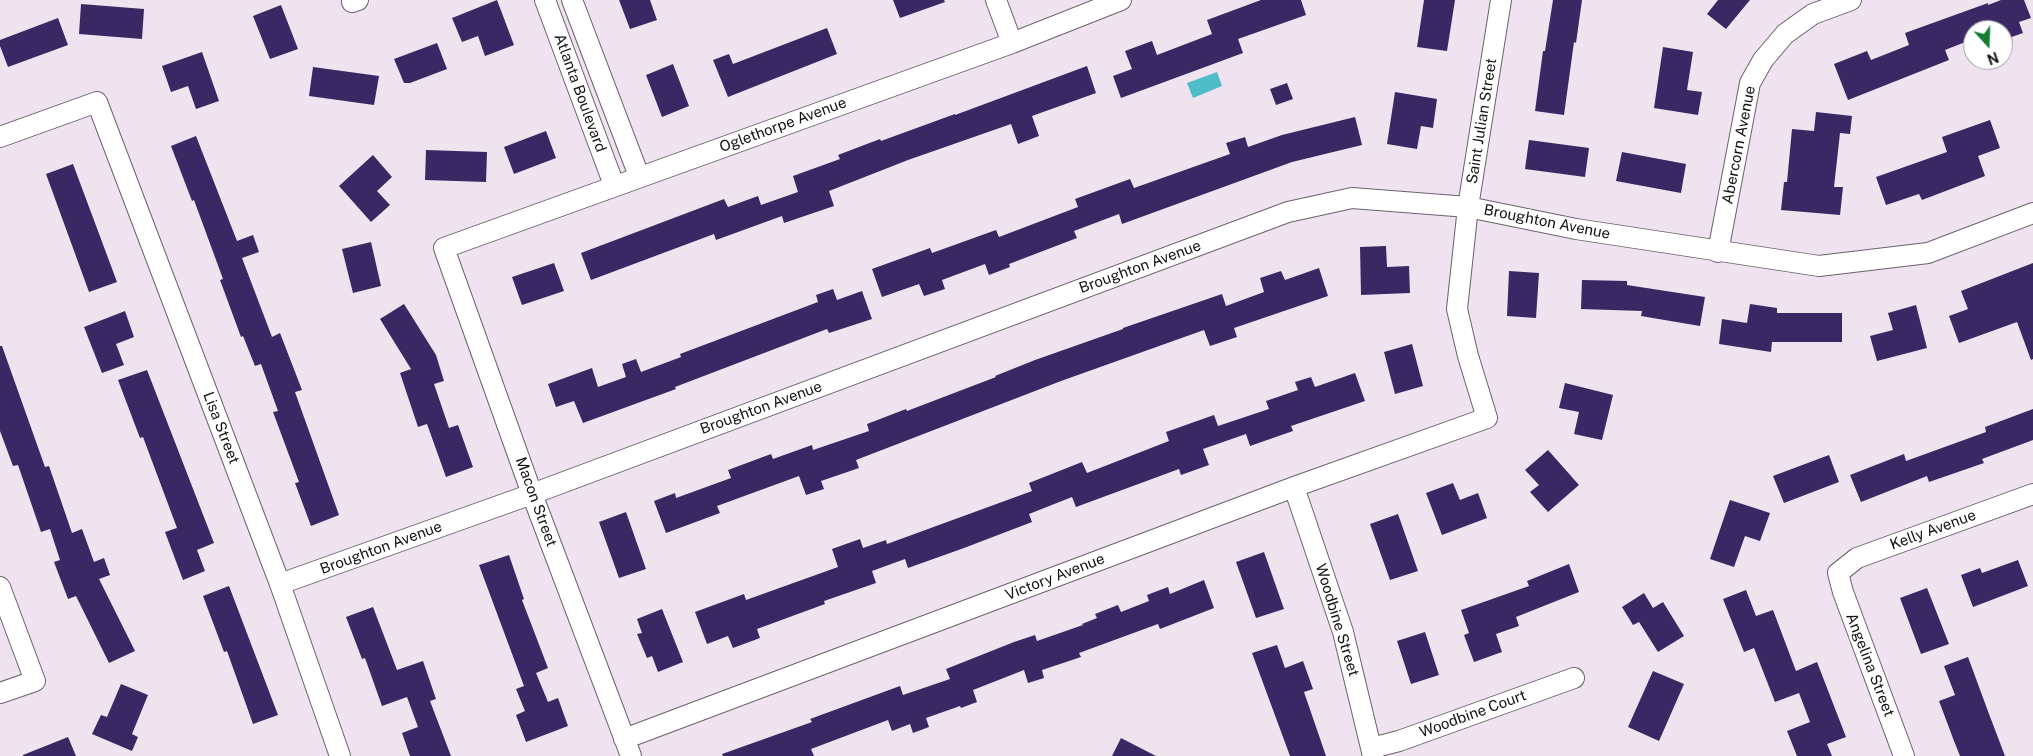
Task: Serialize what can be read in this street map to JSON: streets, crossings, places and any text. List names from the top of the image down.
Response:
{
  "streets": {
    "street": [
      "Atlanta Boulevard",
      "Saint Julian Street",
      "Oglethorpe Avenue",
      "Abercorn Avenue",
      "Broughton Avenue",
      "Lisa Street",
      "Macon Street",
      "Kelly Avenue",
      "Victory Avenue",
      "Woodbine Street",
      "Angelina Street",
      "Woodbine Court"
    ]
  },
  "crossings": [
    ["Atlanta Boulevard", "Oglethorpe Avenue"],
    ["Saint Julian Street", "Broughton Avenue"],
    ["Saint Julian Street", "Victory Avenue"],
    ["Oglethorpe Avenue", "Macon Street"],
    ["Abercorn Avenue", "Broughton Avenue"],
    ["Broughton Avenue", "Lisa Street"],
    ["Broughton Avenue", "Macon Street"],
    ["Macon Street", "Victory Avenue"],
    ["Kelly Avenue", "Angelina Street"],
    ["Victory Avenue", "Woodbine Street"],
    ["Woodbine Street", "Woodbine Court"]
  ],
  "north": "bottom"
}
